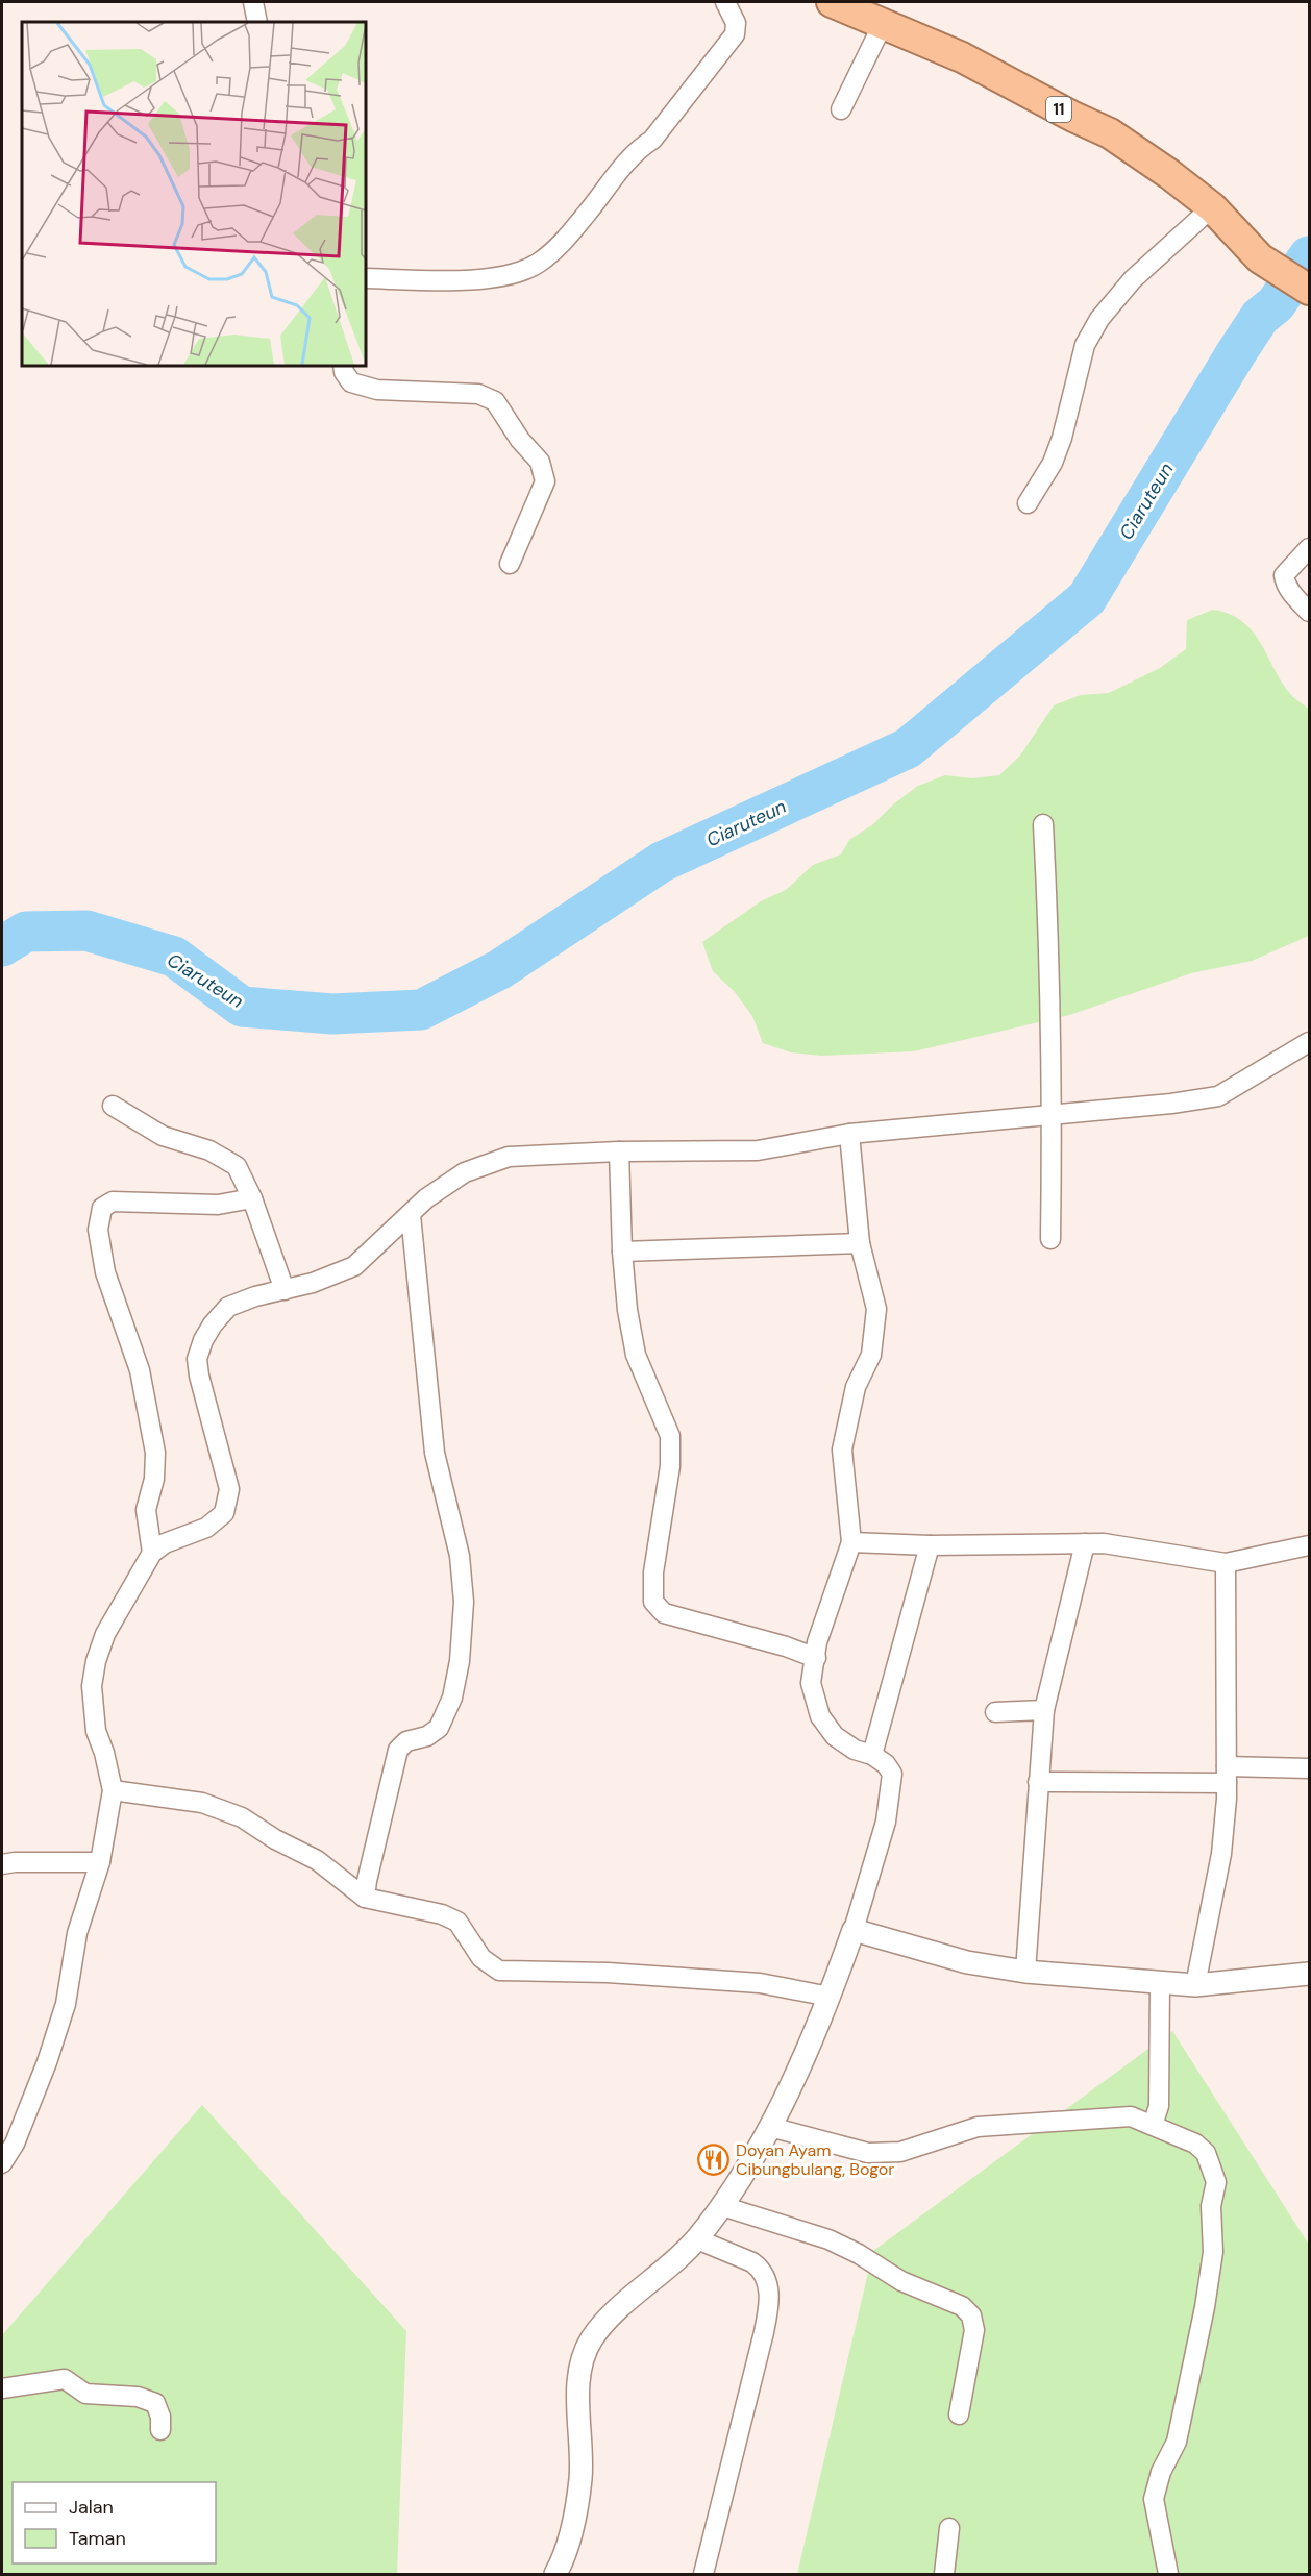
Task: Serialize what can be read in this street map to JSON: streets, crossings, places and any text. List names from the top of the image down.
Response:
{
  "streets": {
    "highway": ["11"]
  },
  "water": ["Ciaruteun"],
  "places": {
    "restaurant": ["Doyan Ayam Cibungbulang, Bogor"]
  },
  "legend": ["Jalan", "Taman"]
}
